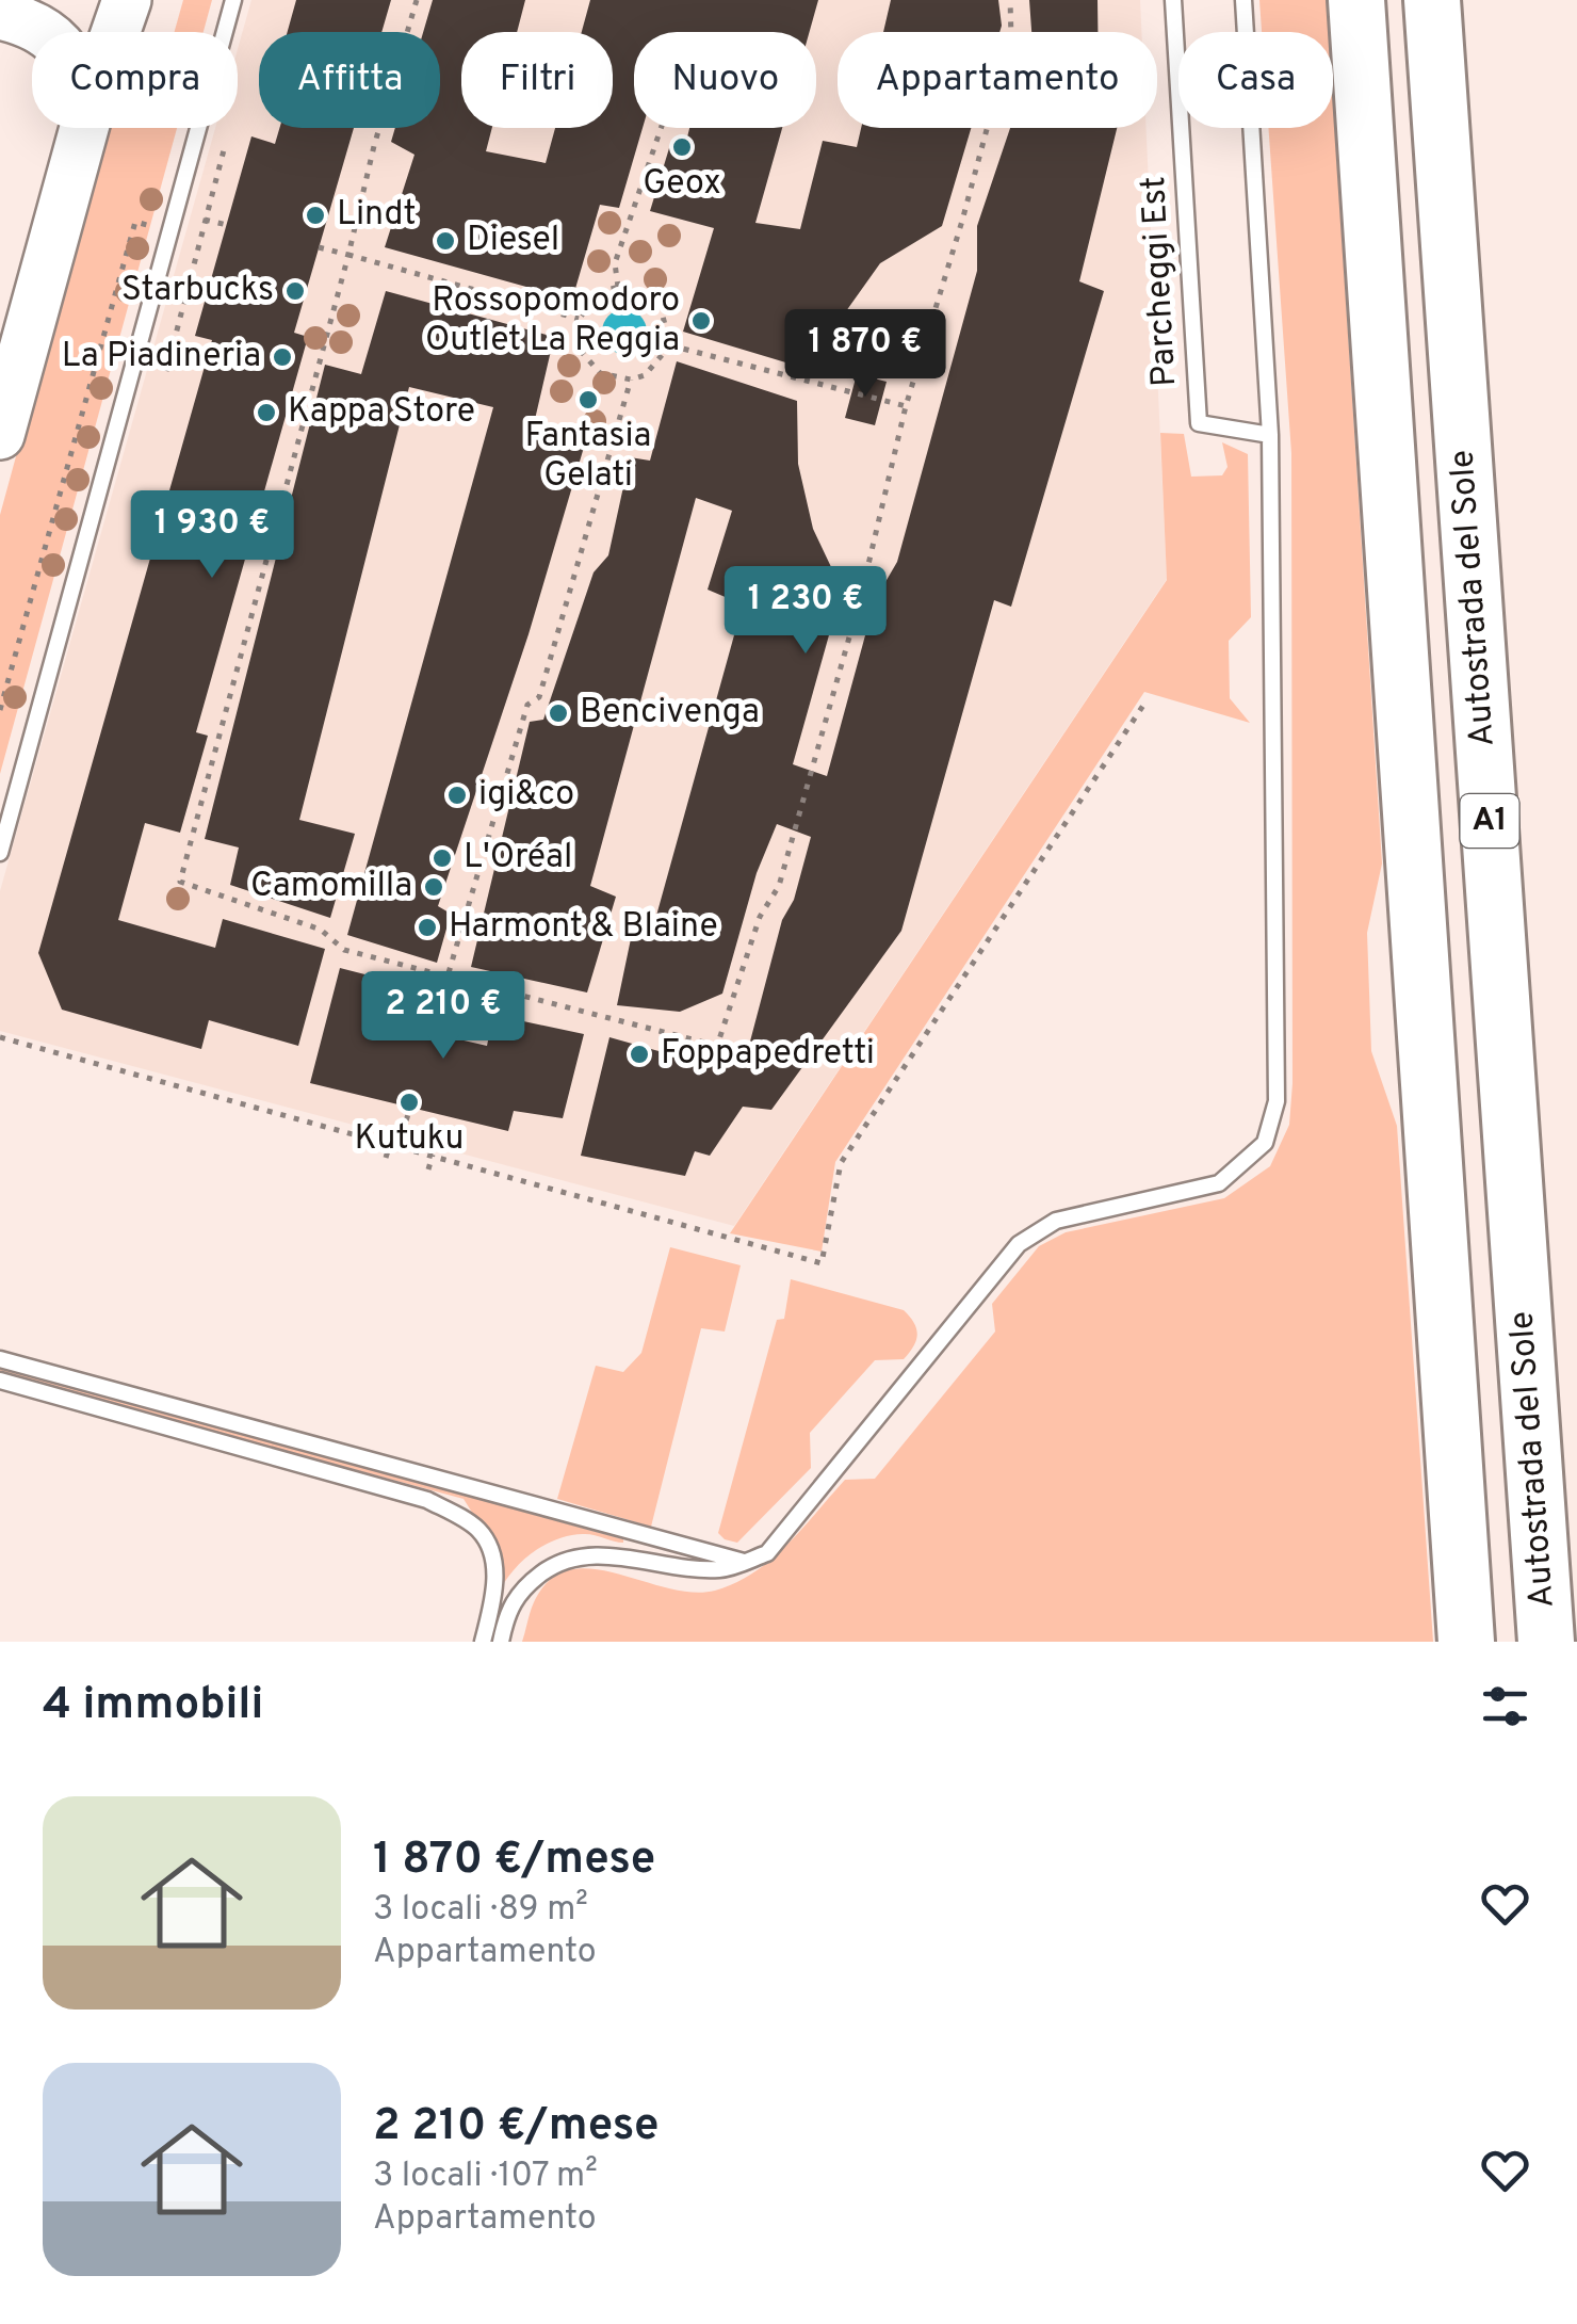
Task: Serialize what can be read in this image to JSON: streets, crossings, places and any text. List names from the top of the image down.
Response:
{
  "streets": {
    "highway": ["Autostrada del Sole", "A1"],
    "lane": ["Parcheggi Est"]
  },
  "places": [
    "Geox",
    "Lindt",
    "Diesel",
    "Starbucks",
    "Rossopomodoro Outlet La Reggia",
    "La Piadineria",
    "Fantasia Gelati",
    "Kappa Store",
    "Bencivenga",
    "igi&co",
    "L'Oréal",
    "Camomilla",
    "Harmont & Blaine",
    "Foppapedretti",
    "Kutuku"
  ],
  "page": {
    "chip": [
      "Compra",
      "Affitta",
      "Filtri",
      "Nuovo",
      "Appartamento",
      "Casa"
    ],
    "price": [
      "1 870 €",
      "1 930 €",
      "1 230 €",
      "2 210 €"
    ],
    "heading": "4 immobili",
    "list": [
      {
        "name": "1 870 €/mese",
        "note": "3 locali · 89 m² · Appartamento"
      },
      {
        "name": "2 210 €/mese",
        "note": "3 locali · 107 m² · Appartamento"
      }
    ]
  }
}
